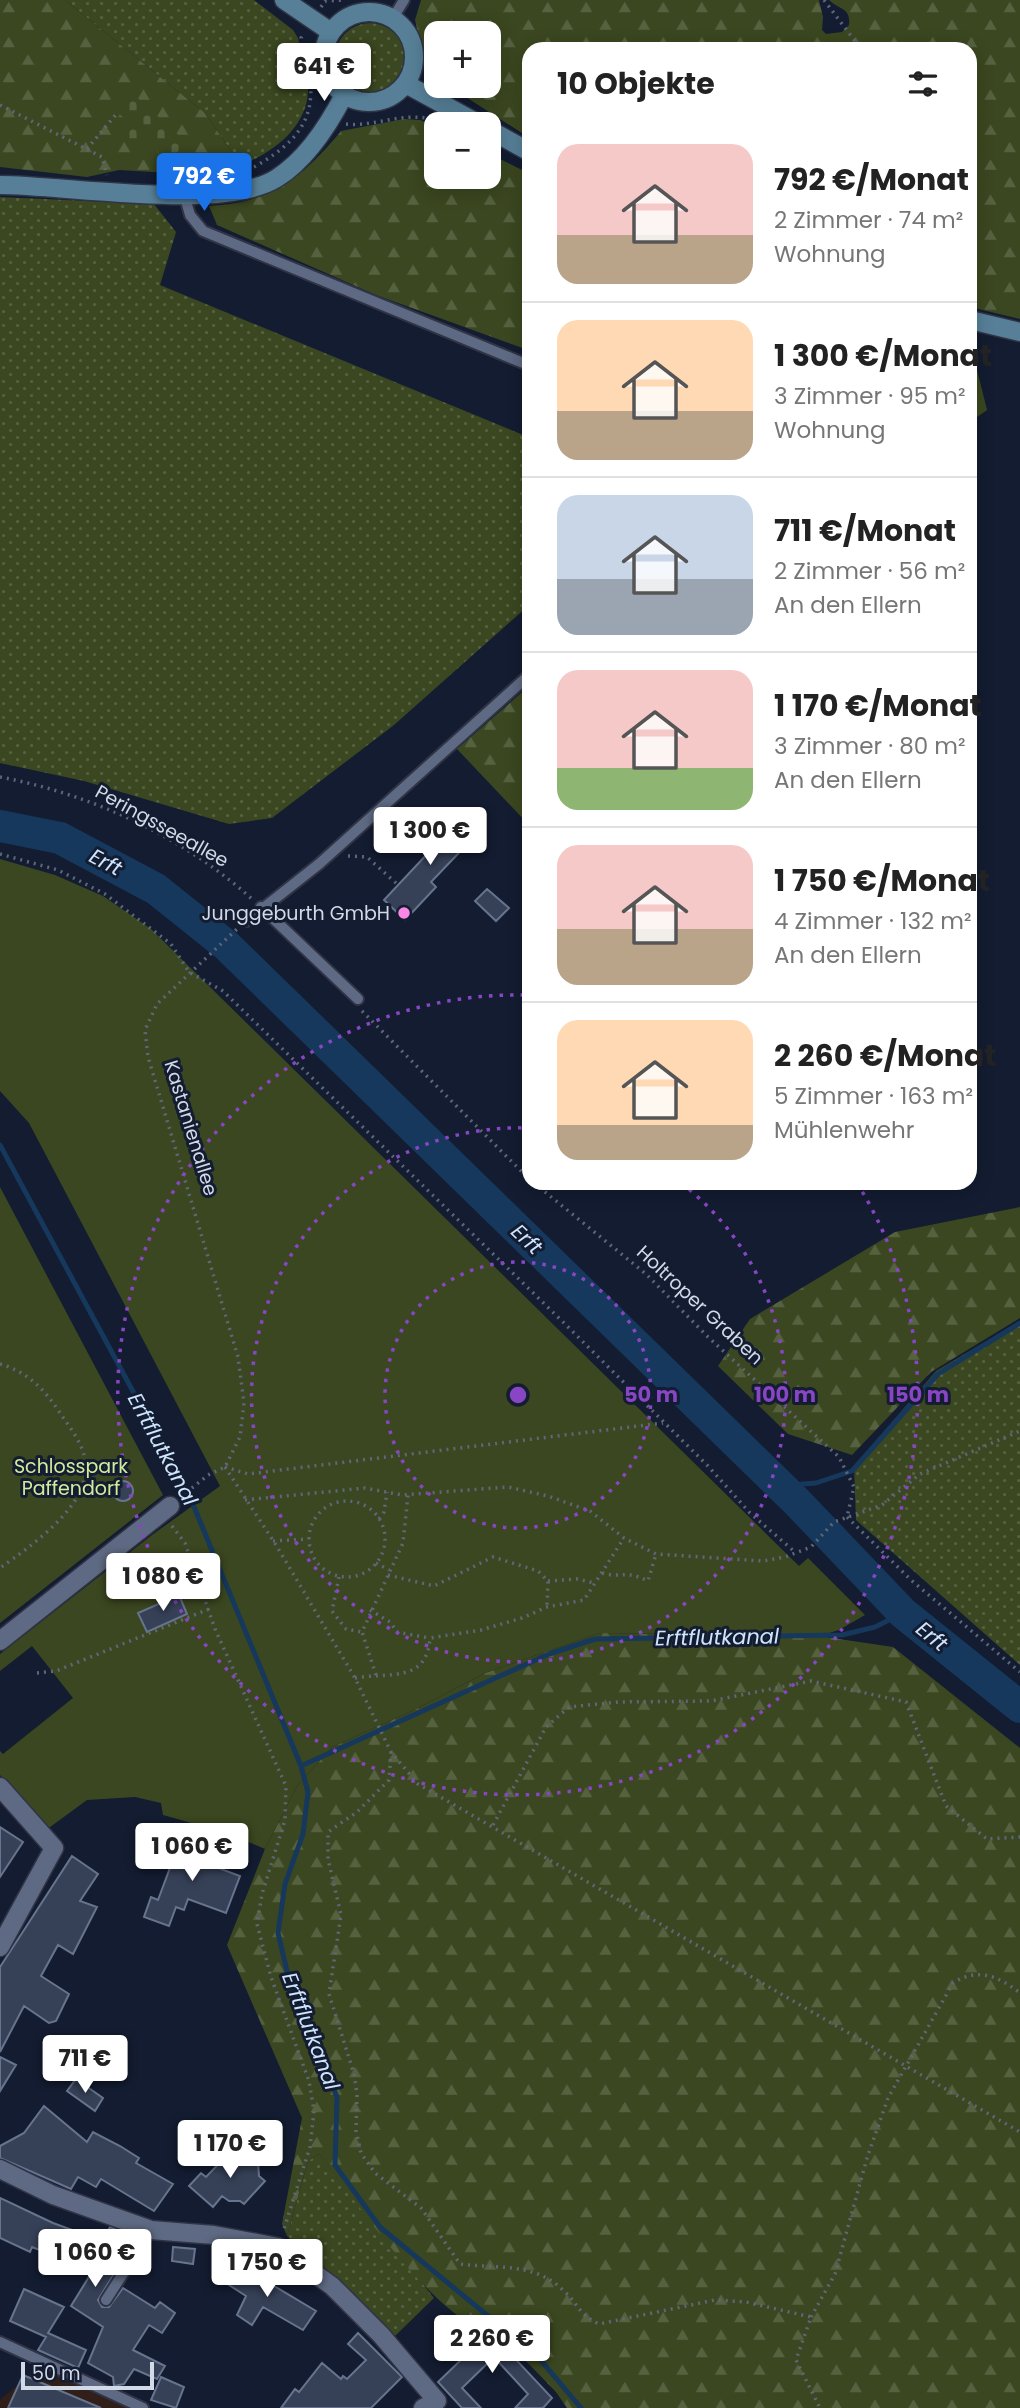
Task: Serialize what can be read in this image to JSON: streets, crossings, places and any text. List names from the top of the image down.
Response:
{
  "streets": {
    "path": ["Peringsseeallee", "Kastanienallee", "Holtroper Graben"]
  },
  "water": ["Erft", "Erftflutkanal"],
  "parks": ["Schlosspark Paffendorf"],
  "places": ["Junggeburth GmbH"],
  "scale_bar": "50 m",
  "page": {
    "map_buttons": ["+", "−"],
    "heading": "10 Objekte",
    "price": [
      "641 €",
      "792 €",
      "1 300 €",
      "1 080 €",
      "1 060 €",
      "711 €",
      "1 170 €",
      "1 060 €",
      "1 750 €",
      "2 260 €"
    ],
    "list": [
      {
        "name": "792 €/Monat",
        "note": "2 Zimmer · 74 m² · Wohnung"
      },
      {
        "name": "1 300 €/Monat",
        "note": "3 Zimmer · 95 m² · Wohnung"
      },
      {
        "name": "711 €/Monat",
        "note": "2 Zimmer · 56 m² · An den Ellern"
      },
      {
        "name": "1 170 €/Monat",
        "note": "3 Zimmer · 80 m² · An den Ellern"
      },
      {
        "name": "1 750 €/Monat",
        "note": "4 Zimmer · 132 m² · An den Ellern"
      },
      {
        "name": "2 260 €/Monat",
        "note": "5 Zimmer · 163 m² · Mühlenwehr"
      }
    ],
    "scale": "50 m"
  },
  "rings": ["50 m", "100 m", "150 m"]
}
